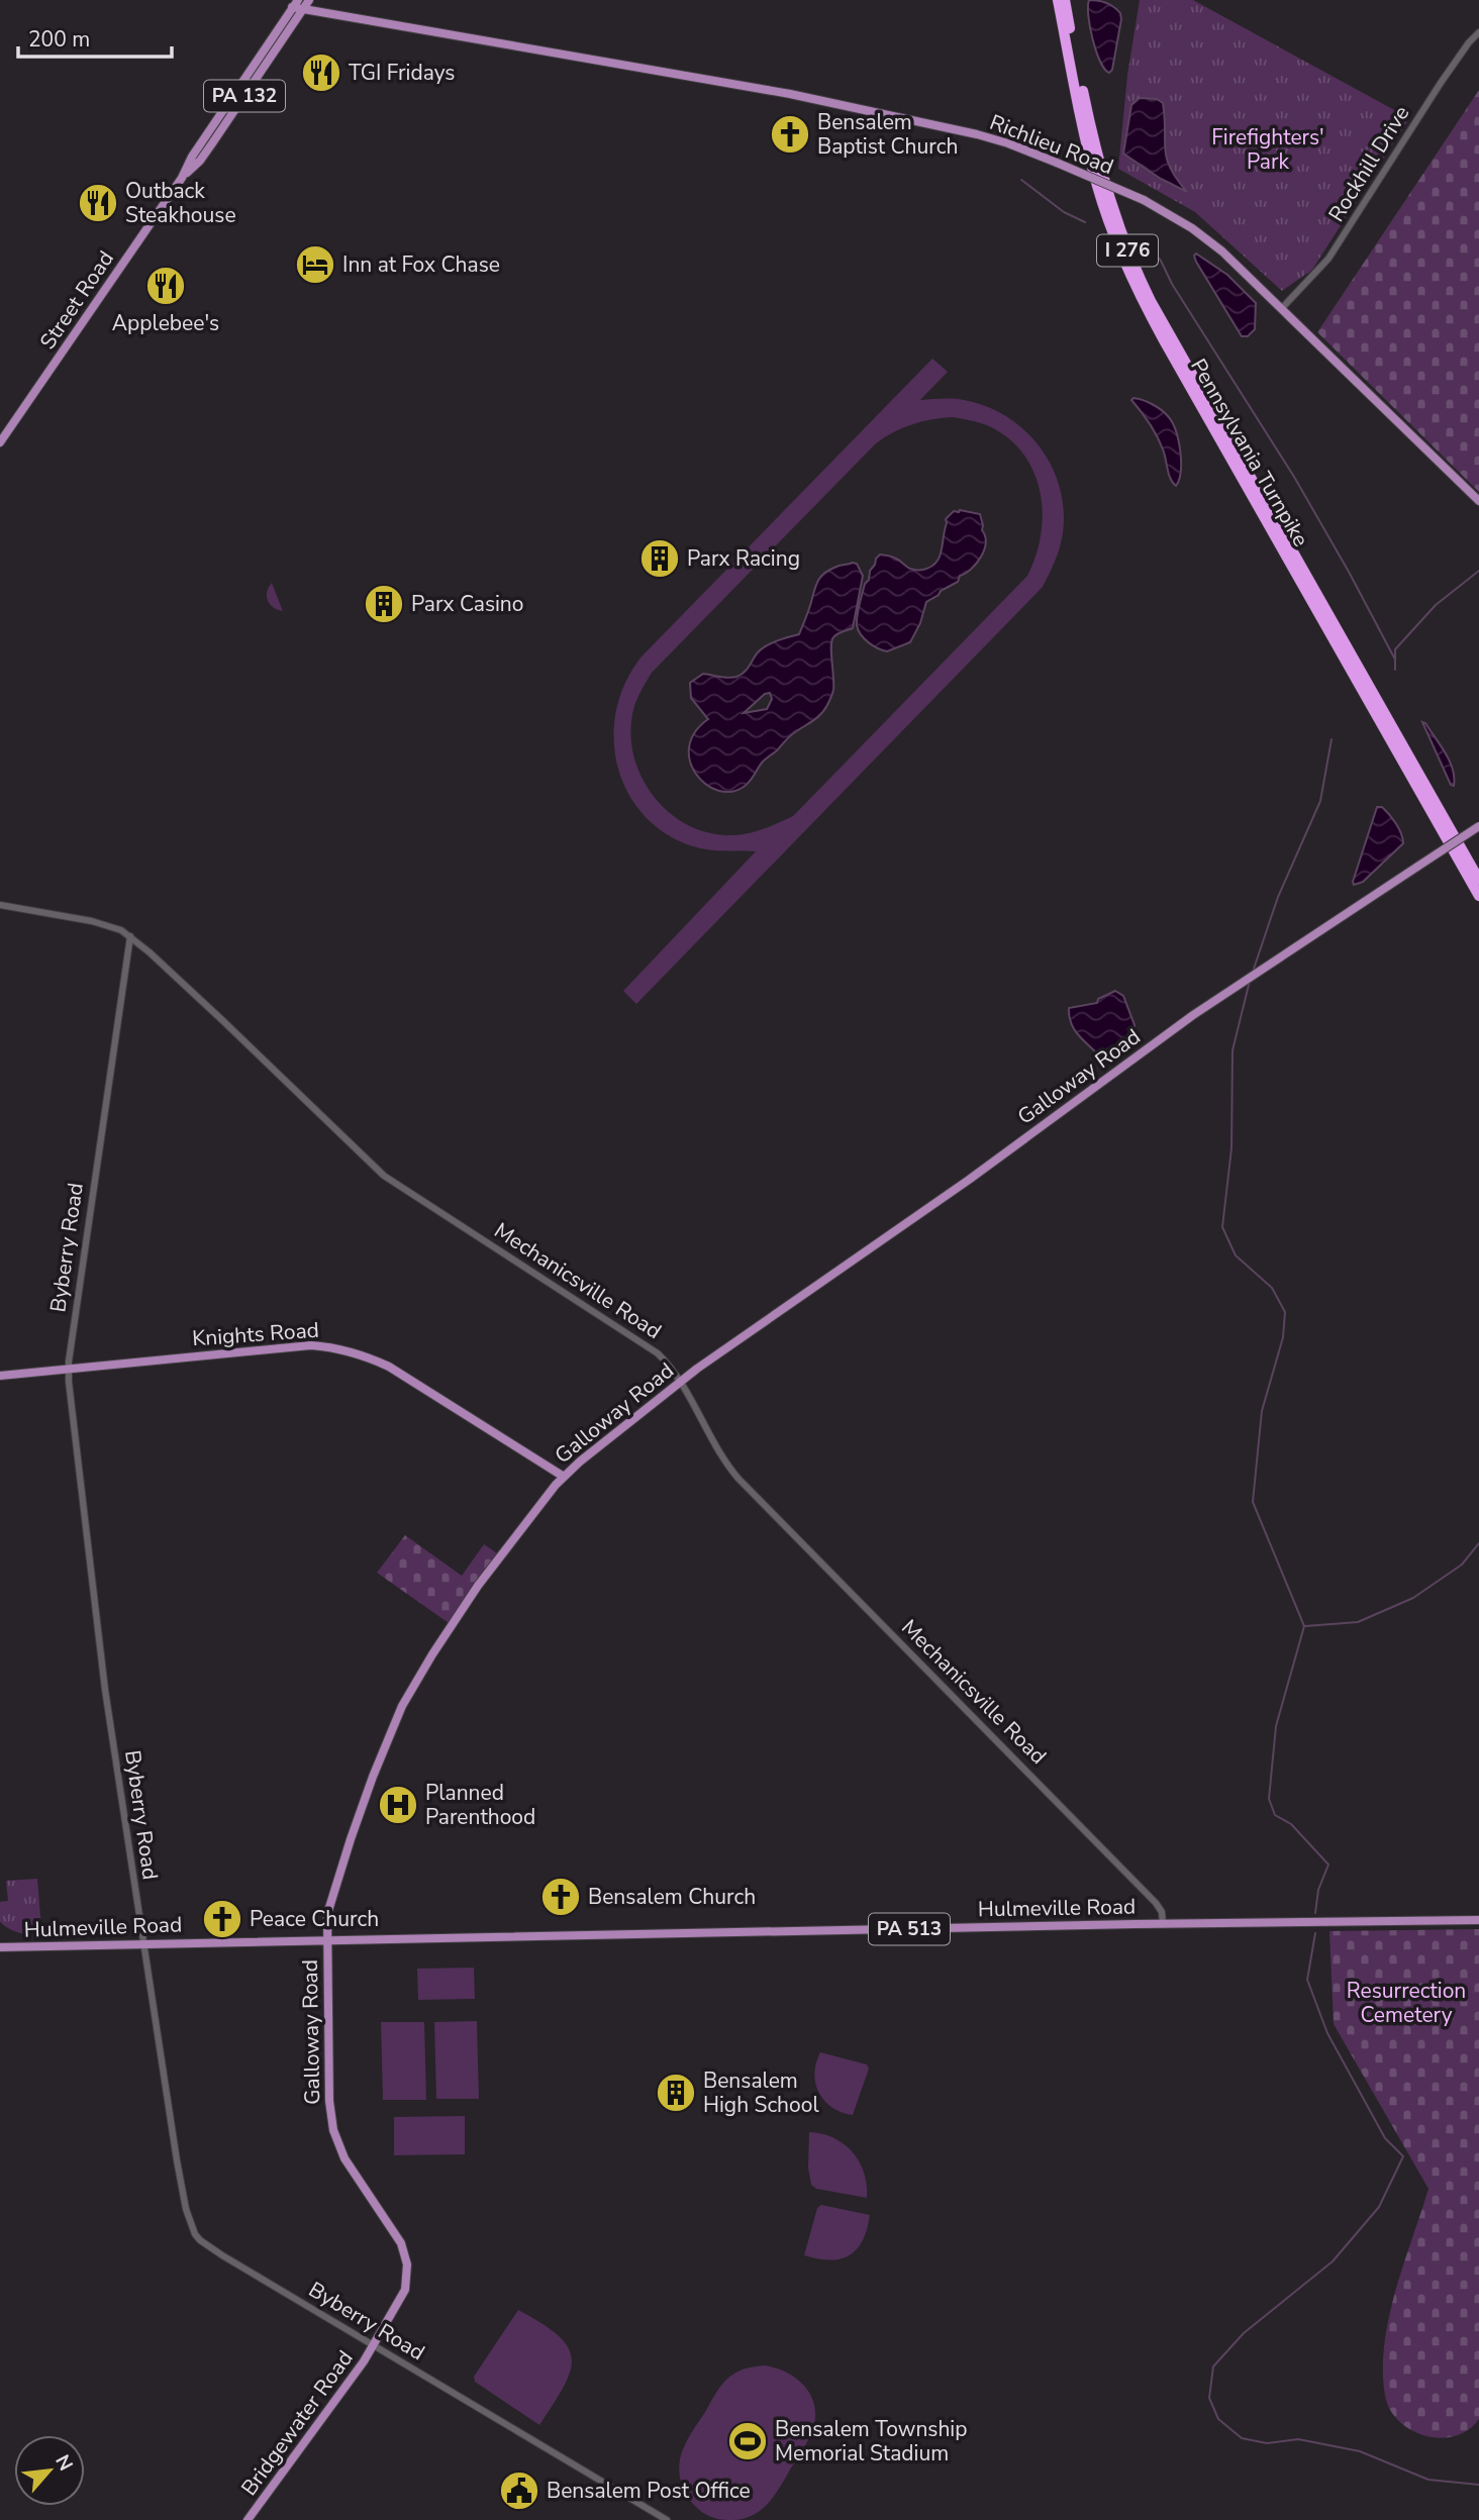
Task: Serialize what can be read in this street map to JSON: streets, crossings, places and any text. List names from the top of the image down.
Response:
{
  "streets": {
    "highway": ["I 276", "Pennsylvania Turnpike"],
    "main road": [
      "PA 132",
      "Richlieu Road",
      "Street Road",
      "Galloway Road",
      "Knights Road",
      "Hulmeville Road",
      "PA 513",
      "Bridgewater Road"
    ],
    "street": ["Rockhill Drive", "Byberry Road", "Mechanicsville Road"]
  },
  "crossings": [
    ["Richlieu Road", "Rockhill Drive"],
    ["Richlieu Road", "Street Road"],
    ["Galloway Road", "Byberry Road"],
    ["Galloway Road", "Mechanicsville Road"],
    ["Galloway Road", "Knights Road"],
    ["Galloway Road", "Hulmeville Road"],
    ["Galloway Road", "Bridgewater Road"],
    ["Byberry Road", "Mechanicsville Road"],
    ["Byberry Road", "Knights Road"],
    ["Byberry Road", "Hulmeville Road"],
    ["Byberry Road", "Bridgewater Road"],
    ["Mechanicsville Road", "Hulmeville Road"]
  ],
  "parks": ["Firefighters' Park", "Resurrection Cemetery"],
  "places": {
    "restaurant": ["TGI Fridays", "Outback Steakhouse", "Applebee's"],
    "church": ["Bensalem Baptist Church", "Bensalem Church", "Peace Church"],
    "hotel": ["Inn at Fox Chase"],
    "building": ["Parx Racing", "Parx Casino", "Bensalem High School"],
    "hospital": ["Planned Parenthood"],
    "sports": ["Bensalem Township Memorial Stadium"],
    "public building": ["Bensalem Post Office"]
  },
  "scale_bar": "200 m",
  "north": "top right"
}
